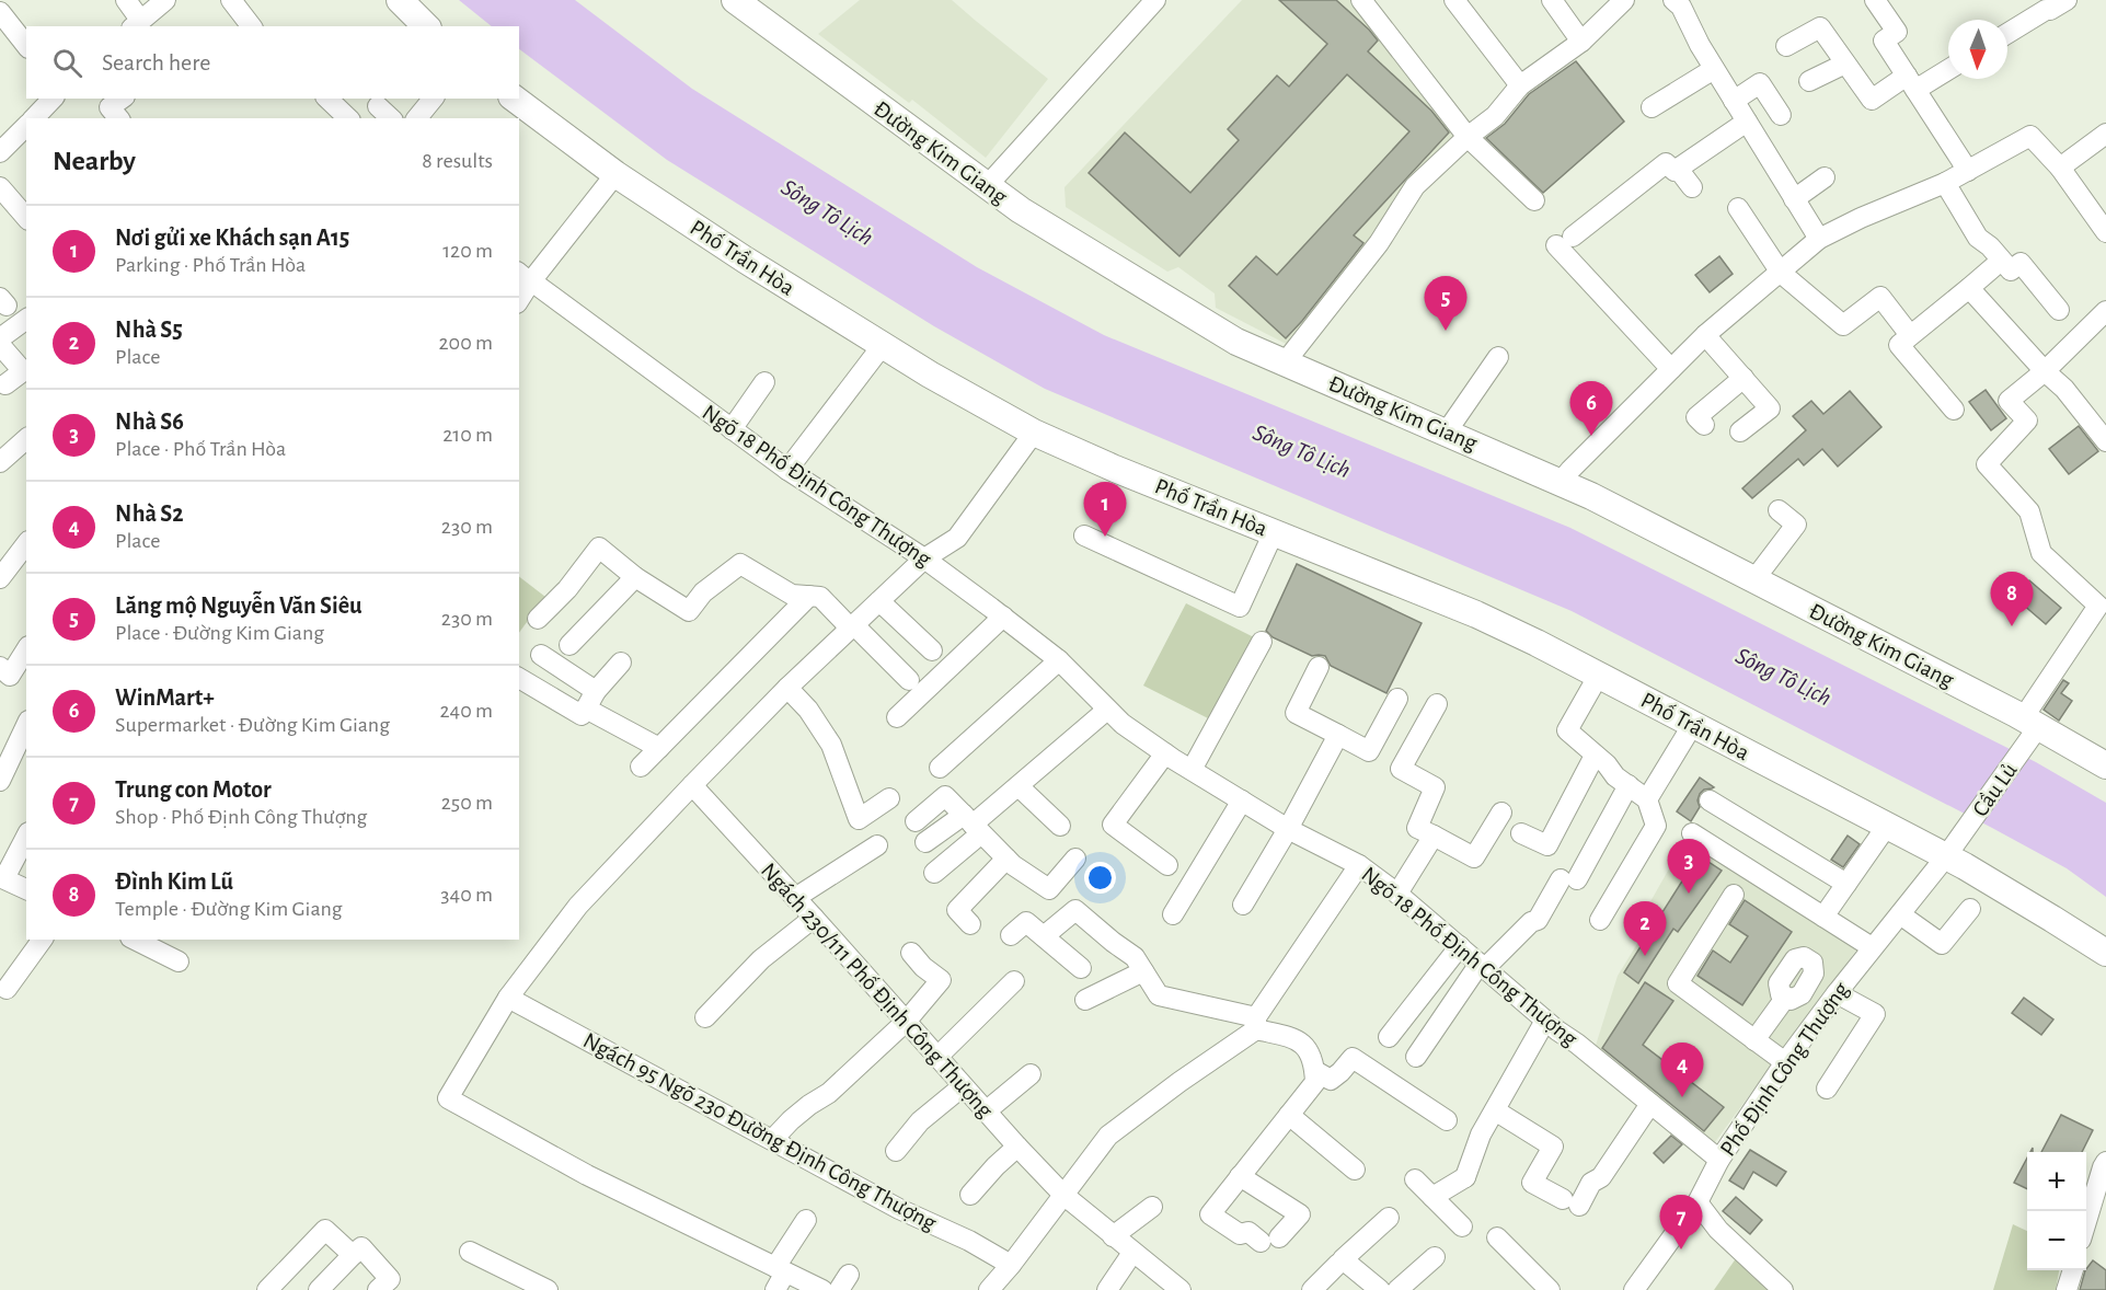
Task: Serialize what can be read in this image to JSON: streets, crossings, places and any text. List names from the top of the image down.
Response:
{
  "streets": {
    "main road": ["Đường Kim Giang", "Phố Trần Hòa"],
    "street": [
      "Ngõ 18 Phố Định Công Thượng",
      "Cầu Lủ",
      "Ngách 230/111 Phố Định Công Thượng",
      "Phố Định Công Thượng",
      "Ngách 95 Ngõ 230 Đường Định Công Thượng"
    ]
  },
  "crossings": [
    ["Đường Kim Giang", "Cầu Lủ"],
    ["Phố Trần Hòa", "Cầu Lủ"],
    ["Phố Trần Hòa", "Phố Định Công Thượng"],
    ["Ngõ 18 Phố Định Công Thượng", "Phố Định Công Thượng"],
    ["Cầu Lủ", "Phố Định Công Thượng"]
  ],
  "water": ["Sông Tô Lịch"],
  "north": "bottom",
  "page": {
    "search": "Search here",
    "heading": ["Nearby", "8 results"],
    "list": [
      {
        "mark": "1",
        "name": "Nơi gửi xe Khách sạn A15",
        "note": "Parking · Phố Trần Hòa",
        "value": "120 m"
      },
      {
        "mark": "2",
        "name": "Nhà S5",
        "note": "Place",
        "value": "200 m"
      },
      {
        "mark": "3",
        "name": "Nhà S6",
        "note": "Place · Phố Trần Hòa",
        "value": "210 m"
      },
      {
        "mark": "4",
        "name": "Nhà S2",
        "note": "Place",
        "value": "230 m"
      },
      {
        "mark": "5",
        "name": "Lăng mộ Nguyễn Văn Siêu",
        "note": "Place · Đường Kim Giang",
        "value": "230 m"
      },
      {
        "mark": "6",
        "name": "WinMart+",
        "note": "Supermarket · Đường Kim Giang",
        "value": "240 m"
      },
      {
        "mark": "7",
        "name": "Trung con Motor",
        "note": "Shop · Phố Định Công Thượng",
        "value": "250 m"
      },
      {
        "mark": "8",
        "name": "Đình Kim Lũ",
        "note": "Temple · Đường Kim Giang",
        "value": "340 m"
      }
    ],
    "pins": [
      "5",
      "6",
      "1",
      "8",
      "3",
      "2",
      "4",
      "7"
    ],
    "map_buttons": ["+", "−"]
  }
}
